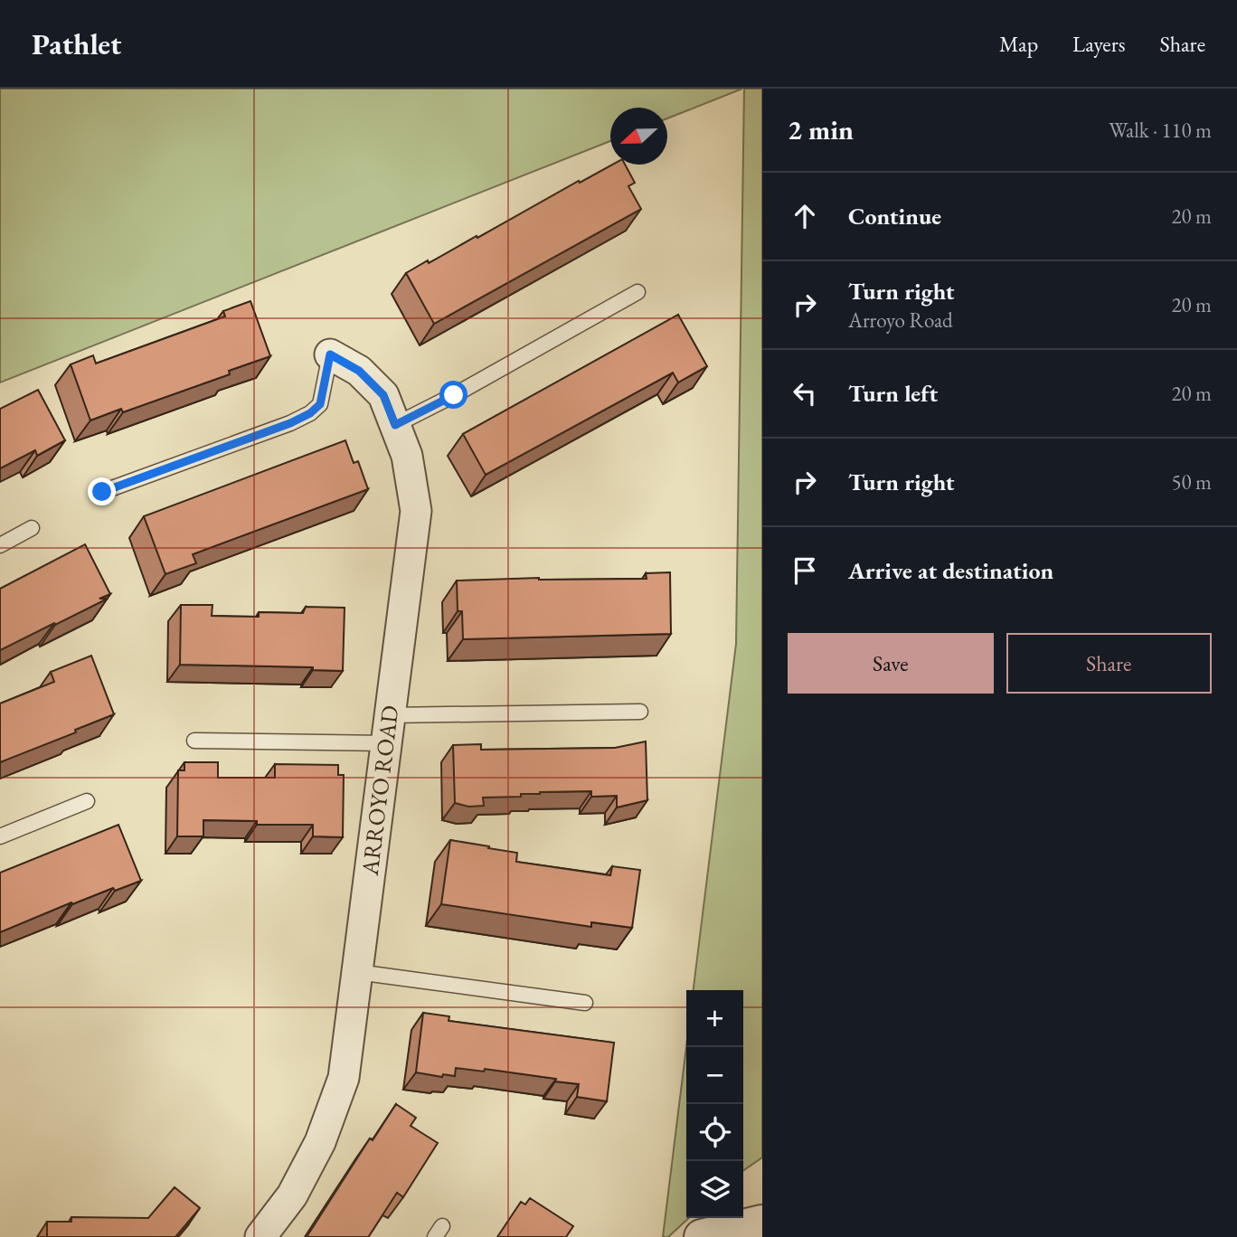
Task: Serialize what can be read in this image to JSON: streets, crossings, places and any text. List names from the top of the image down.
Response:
{
  "streets": {
    "street": ["ARROYO ROAD"]
  },
  "north": "left",
  "page": {
    "header": "Pathlet",
    "nav": ["Map", "Layers", "Share"],
    "heading": ["2 min", "Walk · 110 m"],
    "list": [
      ["Continue", "20 m"],
      ["Turn right", "Arroyo Road", "20 m"],
      ["Turn left", "20 m"],
      ["Turn right", "50 m"],
      "Arrive at destination"
    ],
    "buttons": ["Save", "Share"],
    "map_buttons": ["+", "−"]
  }
}
